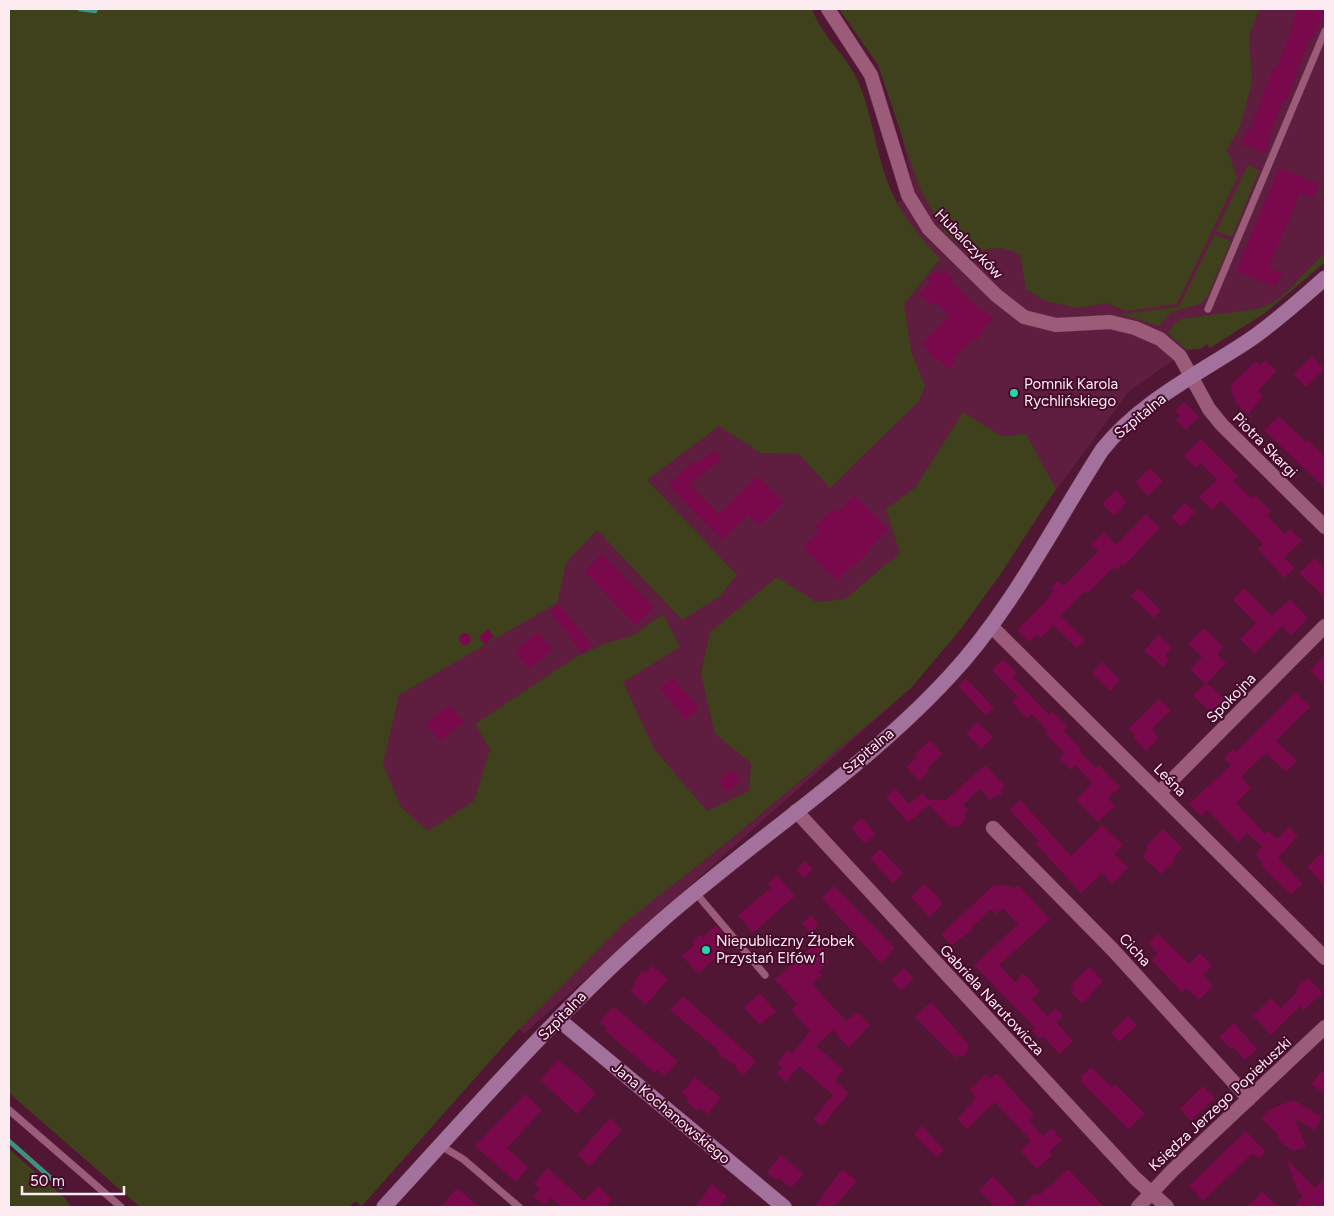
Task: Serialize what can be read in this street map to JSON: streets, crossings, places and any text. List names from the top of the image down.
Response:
{
  "streets": {
    "street": [
      "Hubalczyków",
      "Szpitalna",
      "Piotra Skargi",
      "Spokojna",
      "Leśna",
      "Cicha",
      "Gabriela Narutowicza",
      "Księdza Jerzego Popiełuszki",
      "Jana Kochanowskiego"
    ]
  },
  "crossings": [
    ["Hubalczyków", "Szpitalna"],
    ["Hubalczyków", "Piotra Skargi"],
    ["Szpitalna", "Piotra Skargi"],
    ["Szpitalna", "Leśna"],
    ["Szpitalna", "Gabriela Narutowicza"],
    ["Szpitalna", "Jana Kochanowskiego"],
    ["Spokojna", "Leśna"],
    ["Cicha", "Księdza Jerzego Popiełuszki"],
    ["Gabriela Narutowicza", "Księdza Jerzego Popiełuszki"]
  ],
  "places": ["Pomnik Karola Rychlińskiego", "Niepubliczny Żłobek Przystań Elfów 1"],
  "scale_bar": "50 m"
}
